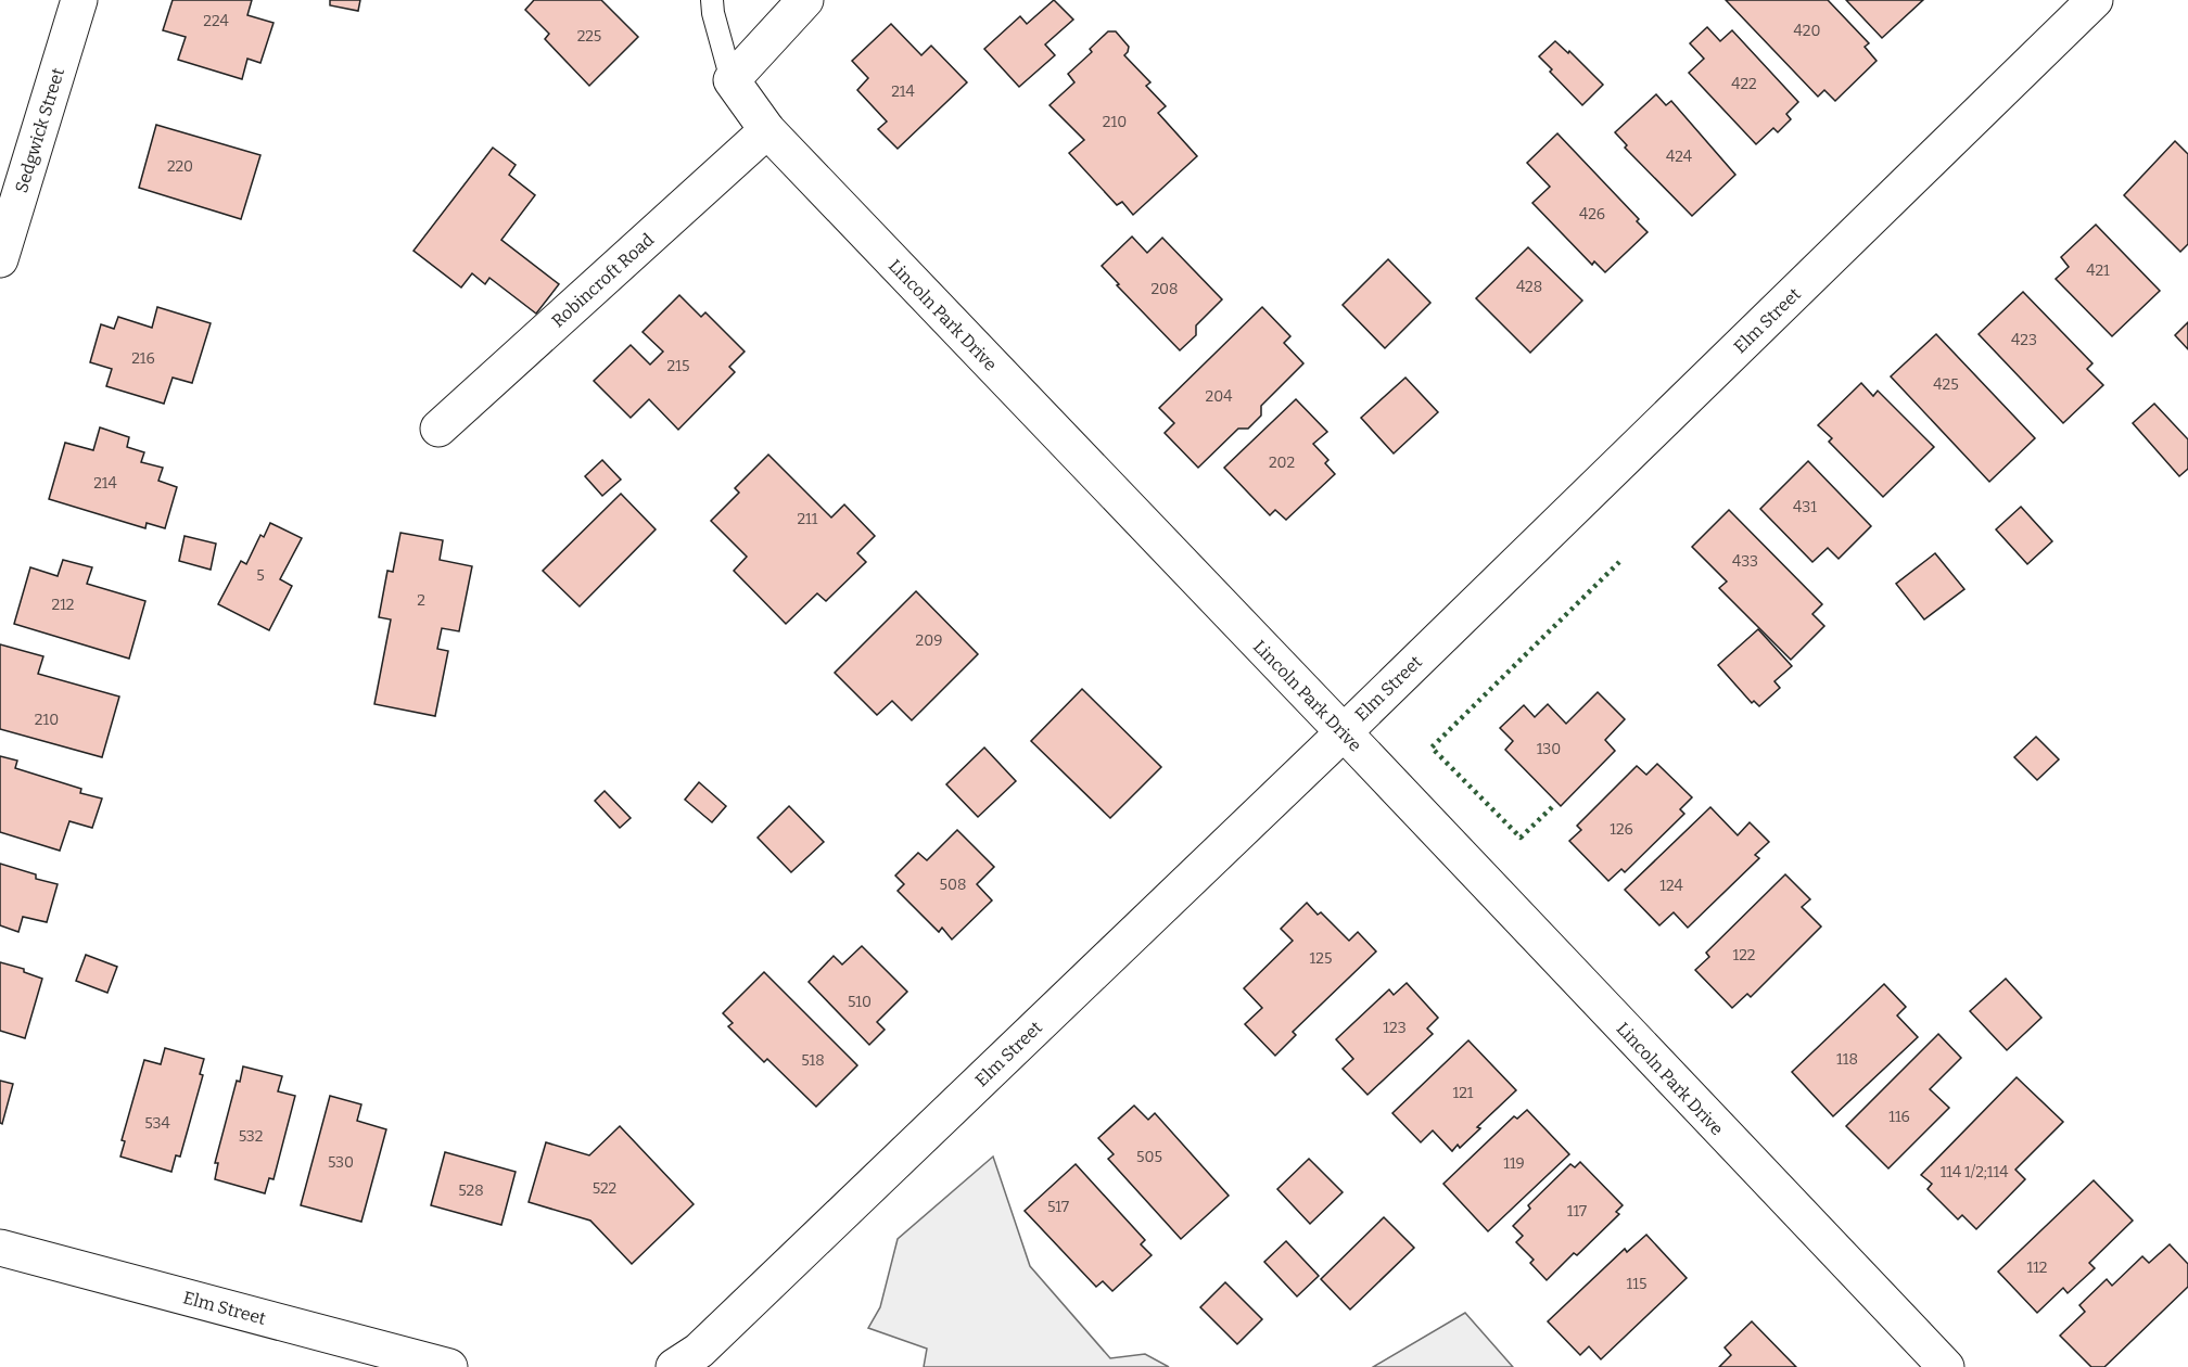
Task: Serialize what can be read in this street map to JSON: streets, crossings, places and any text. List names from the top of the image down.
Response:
{
  "streets": {
    "street": [
      "Sedgwick Street",
      "Robincroft Road",
      "Lincoln Park Drive",
      "Elm Street"
    ]
  },
  "crossings": [
    ["Robincroft Road", "Lincoln Park Drive"],
    ["Lincoln Park Drive", "Elm Street"]
  ],
  "house_numbers": [
    "224",
    "420",
    "225",
    "422",
    "214",
    "210",
    "424",
    "220",
    "426",
    "421",
    "428",
    "208",
    "423",
    "216",
    "215",
    "425",
    "204",
    "202",
    "214",
    "431",
    "211",
    "433",
    "5",
    "2",
    "212",
    "209",
    "210",
    "130",
    "126",
    "508",
    "124",
    "122",
    "125",
    "510",
    "123",
    "118",
    "518",
    "121",
    "116",
    "534",
    "532",
    "505",
    "530",
    "119",
    "114 1/2;114",
    "522",
    "528",
    "517",
    "117",
    "112",
    "115"
  ]
}
